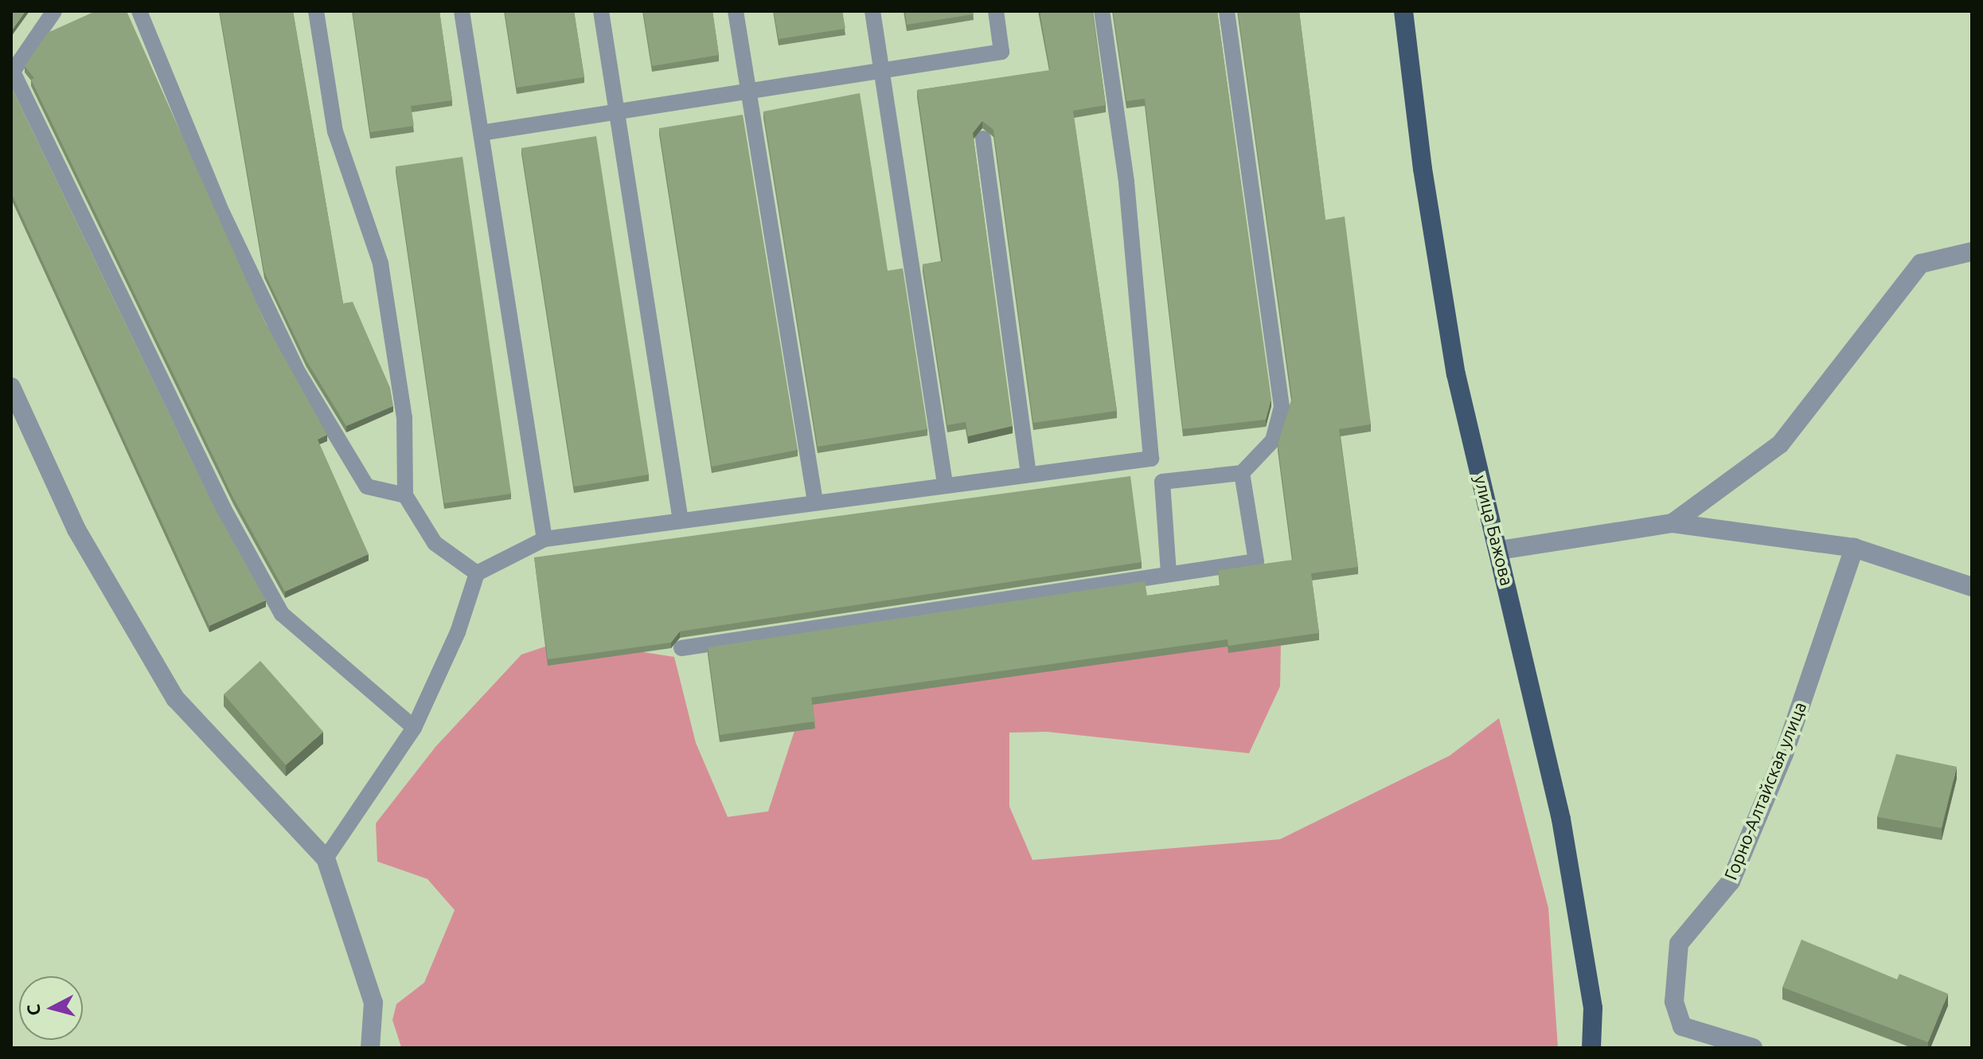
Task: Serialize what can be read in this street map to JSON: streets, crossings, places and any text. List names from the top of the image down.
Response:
{
  "streets": {
    "highway": ["улица Бажова"],
    "street": ["Горно-Алтайская улица"]
  },
  "north": "left"
}
